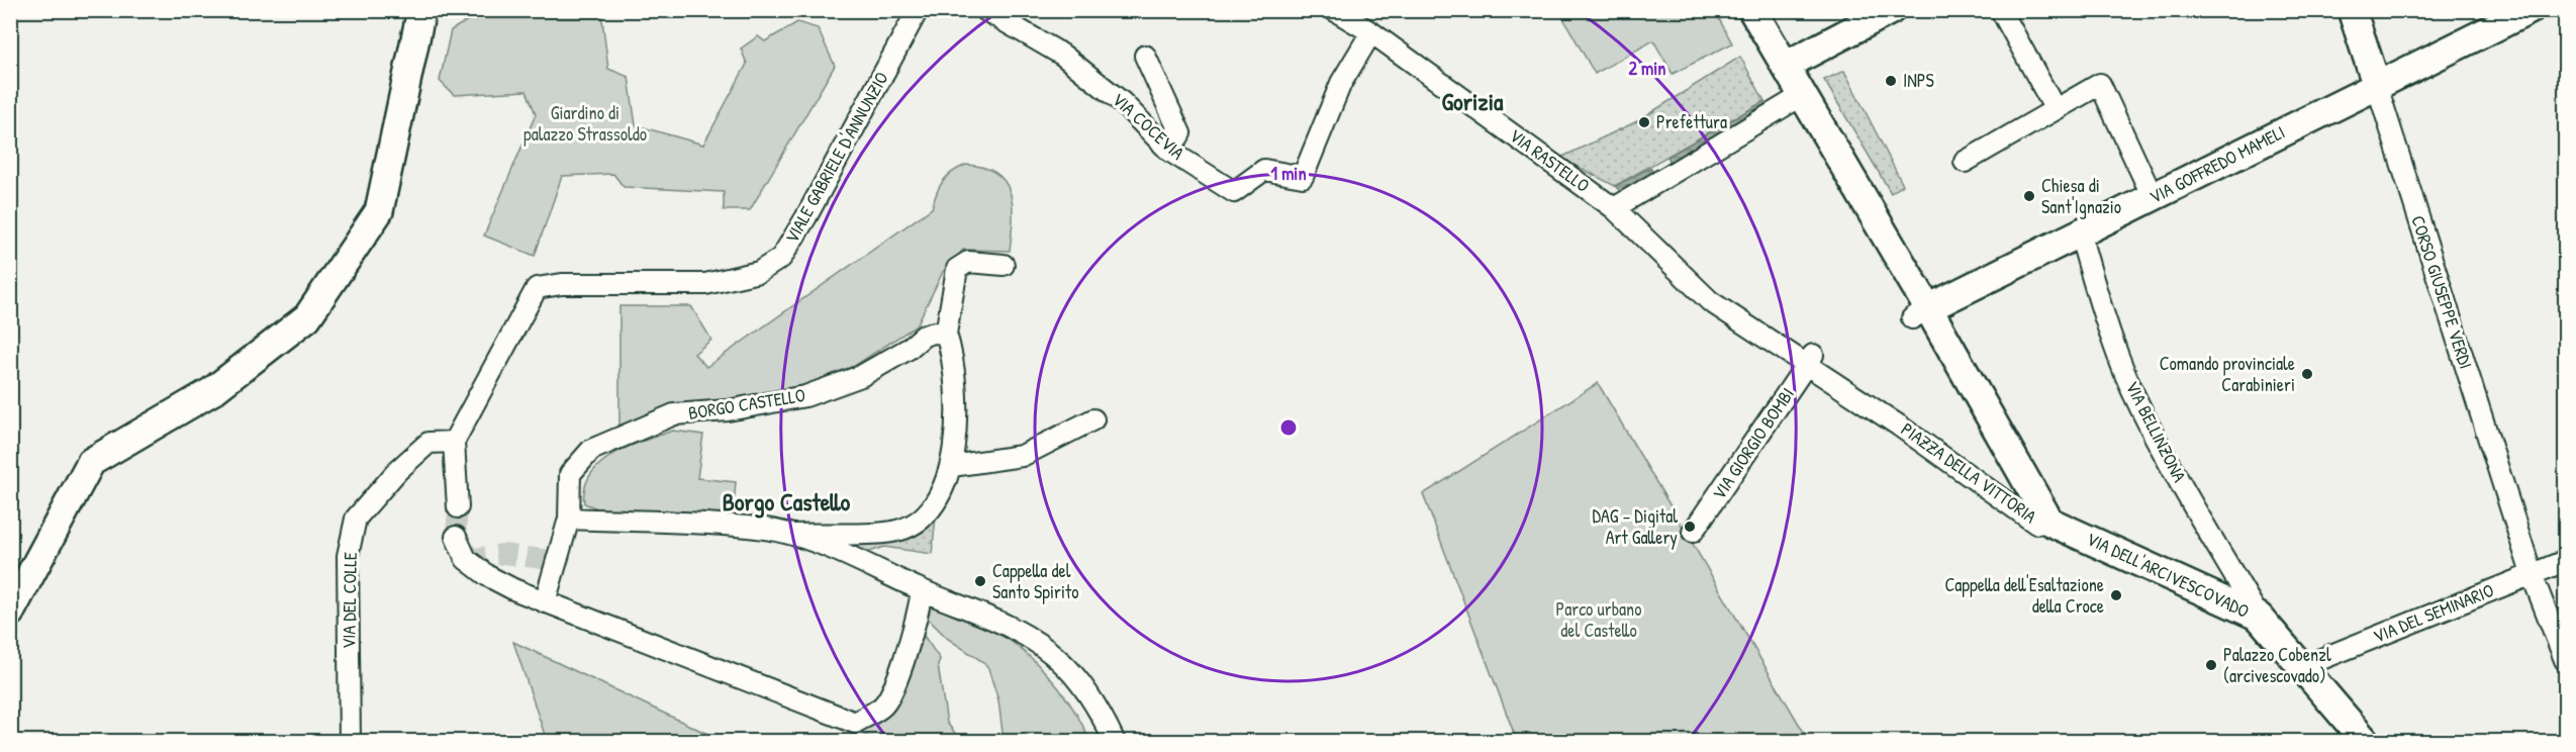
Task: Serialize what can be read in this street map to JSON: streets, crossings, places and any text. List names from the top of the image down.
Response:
{
  "streets": {
    "main road": [
      "VIA GOFFREDO MAMELI",
      "CORSO GIUSEPPE VERDI",
      "PIAZZA DELLA VITTORIA",
      "VIA DELL'ARCIVESCOVADO"
    ],
    "street": [
      "VIA COCEVIA",
      "VIALE GABRIELE D'ANNUNZIO",
      "VIA RASTELLO",
      "BORGO CASTELLO",
      "VIA BELLINZONA",
      "VIA GIORGIO BOMBI",
      "VIA DEL COLLE",
      "VIA DEL SEMINARIO"
    ]
  },
  "crossings": [
    ["VIA COCEVIA", "VIA RASTELLO"],
    ["VIALE GABRIELE D'ANNUNZIO", "VIA DEL COLLE"],
    ["VIA RASTELLO", "PIAZZA DELLA VITTORIA"],
    ["VIA GOFFREDO MAMELI", "CORSO GIUSEPPE VERDI"],
    ["VIA GOFFREDO MAMELI", "VIA BELLINZONA"],
    ["VIA GOFFREDO MAMELI", "PIAZZA DELLA VITTORIA"],
    ["CORSO GIUSEPPE VERDI", "VIA DEL SEMINARIO"],
    ["VIA BELLINZONA", "VIA DELL'ARCIVESCOVADO"],
    ["VIA GIORGIO BOMBI", "PIAZZA DELLA VITTORIA"],
    ["PIAZZA DELLA VITTORIA", "VIA DELL'ARCIVESCOVADO"],
    ["VIA DELL'ARCIVESCOVADO", "VIA DEL SEMINARIO"]
  ],
  "districts": ["Gorizia", "Borgo Castello"],
  "parks": ["Giardino di palazzo Strassoldo", "Parco urbano del Castello"],
  "places": [
    "INPS",
    "Prefettura",
    "Chiesa di Sant'Ignazio",
    "Comando provinciale Carabinieri",
    "DAG – Digital Art Gallery",
    "Cappella del Santo Spirito",
    "Cappella dell'Esaltazione della Croce",
    "Palazzo Cobenzl (arcivescovado)"
  ],
  "rings": ["2 min", "1 min"]
}
